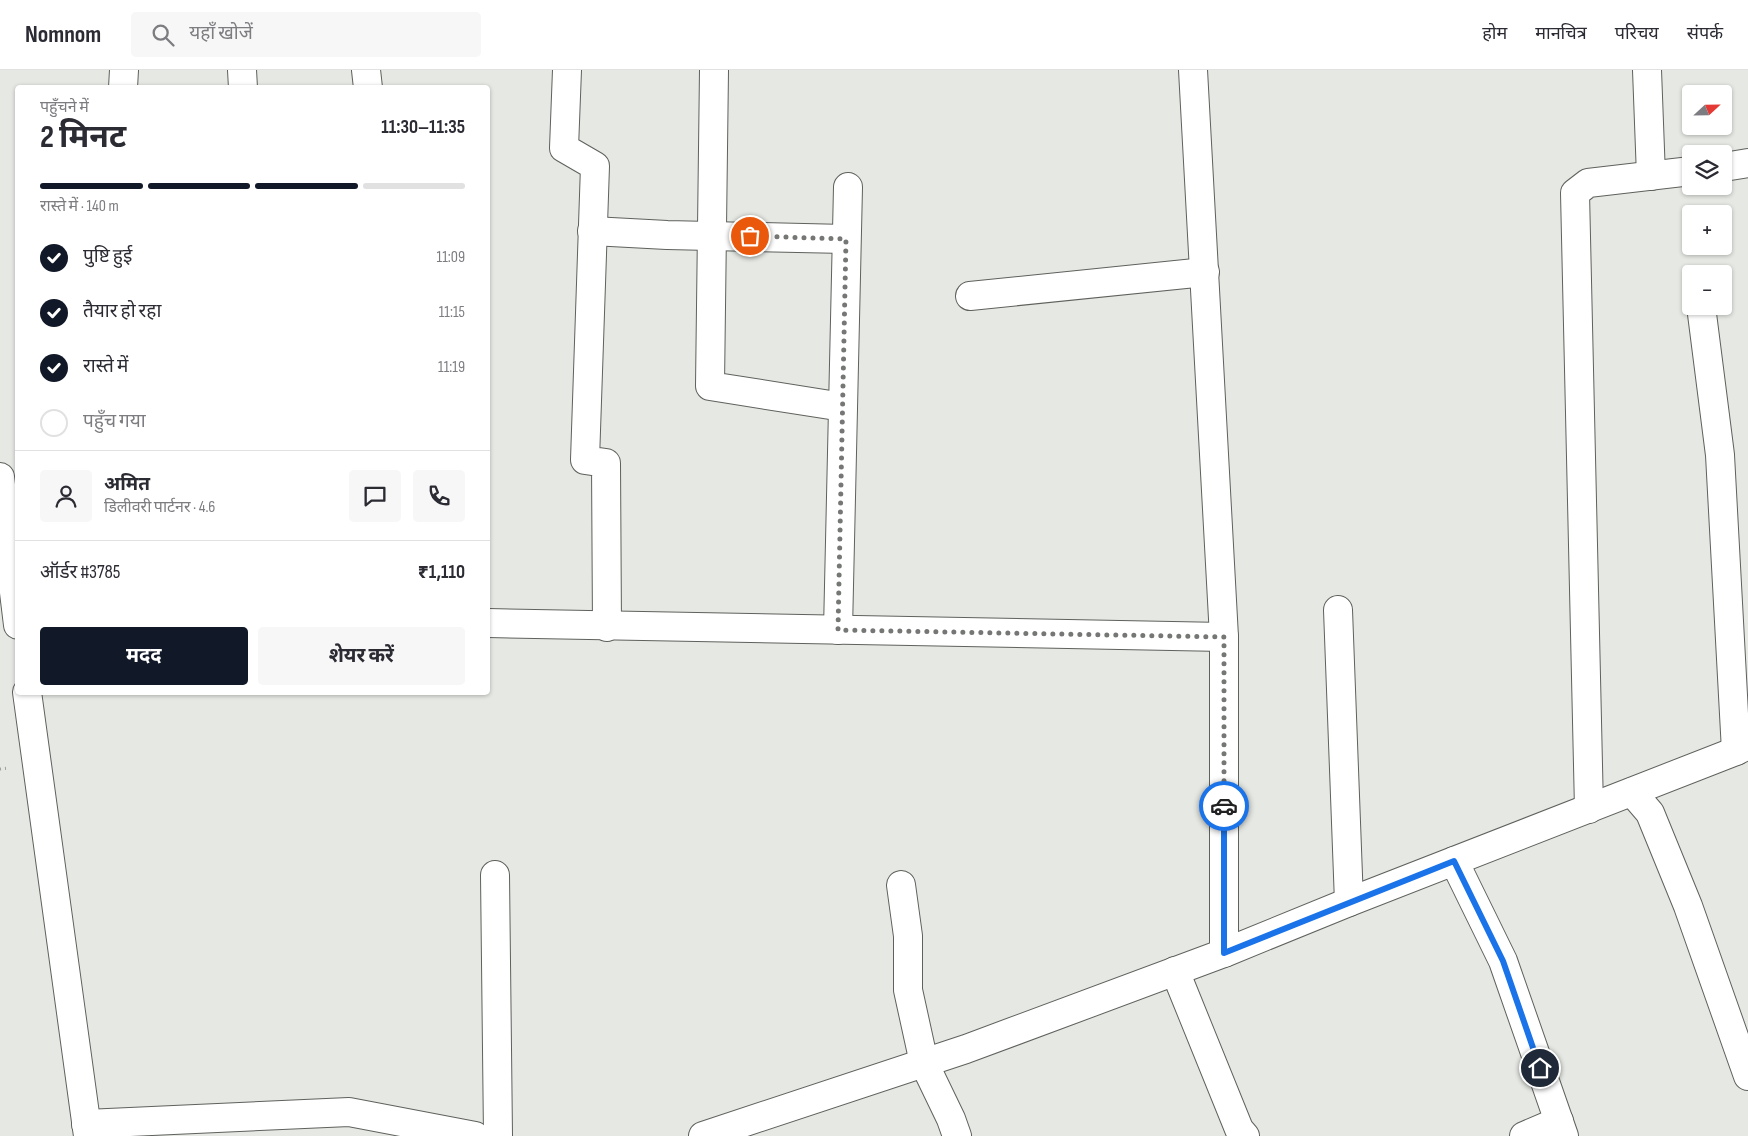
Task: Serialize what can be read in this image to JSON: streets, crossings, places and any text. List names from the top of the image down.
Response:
{
  "north": "right",
  "page": {
    "header": "Nomnom",
    "search": "यहाँ खोजें",
    "nav": [
      "होम",
      "मानचित्र",
      "परिचय",
      "संपर्क"
    ],
    "map_buttons": ["+", "−"],
    "heading": ["2 मिनट", "पहुँचने में", "11:30–11:35"],
    "panel": [
      "अमित",
      "डिलीवरी पार्टनर · 4.6",
      "ऑर्डर #3785",
      "₹1,110"
    ],
    "bar": "रास्ते में · 140 m",
    "list": [
      ["पुष्टि हुई", "11:09"],
      ["तैयार हो रहा", "11:15"],
      ["रास्ते में", "11:19"],
      "पहुँच गया"
    ],
    "buttons": ["मदद", "शेयर करें"]
  }
}
